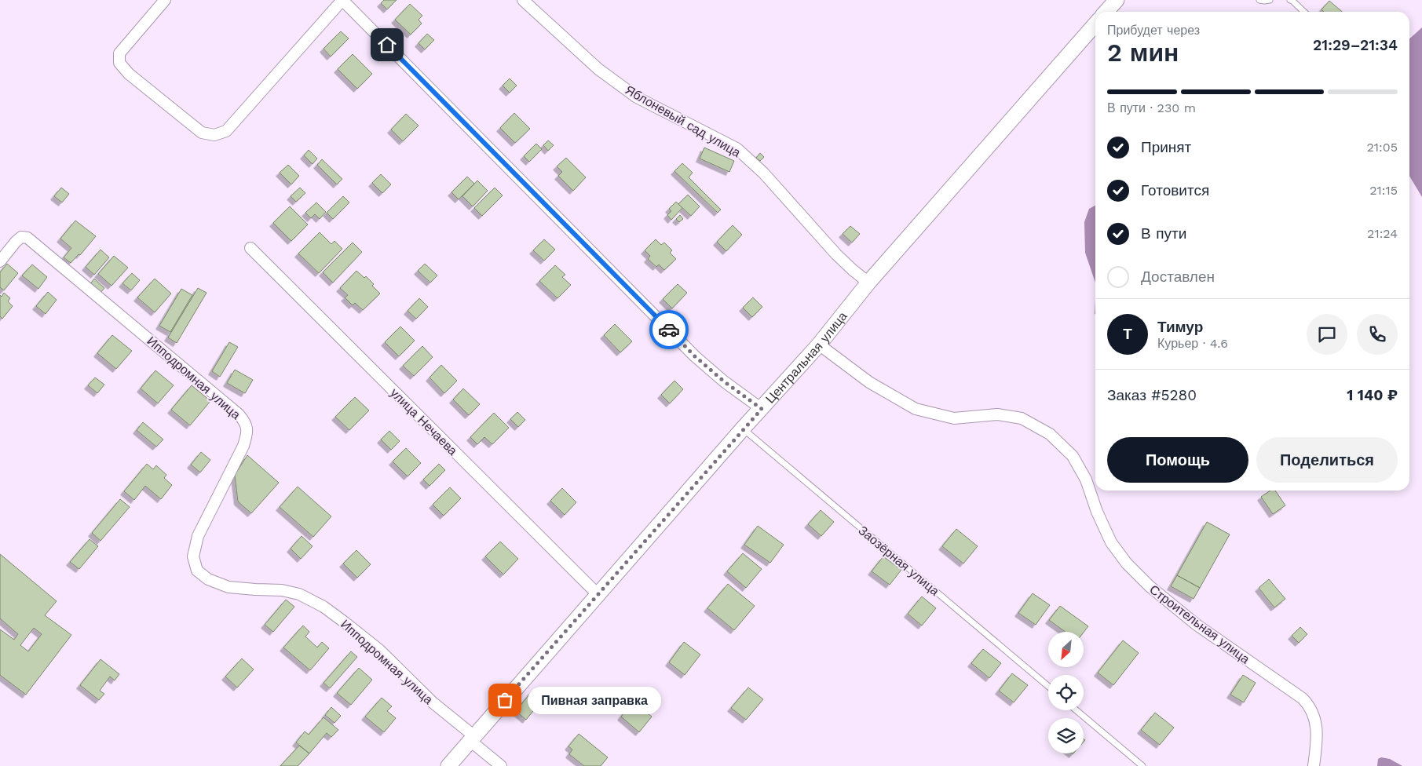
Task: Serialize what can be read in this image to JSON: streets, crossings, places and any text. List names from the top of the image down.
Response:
{
  "streets": {
    "street": [
      "Яблоневый сад улица",
      "Центральная улица",
      "Ипподромная улица",
      "улица Нечаева",
      "Строительная улица"
    ],
    "lane": ["Заозёрная улица"]
  },
  "crossings": [
    ["Яблоневый сад улица", "Центральная улица"],
    ["Центральная улица", "Ипподромная улица"],
    ["Центральная улица", "улица Нечаева"],
    ["Центральная улица", "Заозёрная улица"],
    ["Центральная улица", "Строительная улица"]
  ],
  "places": ["Пивная заправка"],
  "north": "bottom left",
  "page": {
    "heading": ["2 мин", "Прибудет через", "21:29–21:34"],
    "panel": [
      "Тимур",
      "Курьер · 4.6",
      "Заказ #5280",
      "1 140 ₽"
    ],
    "bar": "В пути · 230 m",
    "list": [
      ["Принят", "21:05"],
      ["Готовится", "21:15"],
      ["В пути", "21:24"],
      "Доставлен"
    ],
    "round": "Т",
    "buttons": ["Помощь", "Поделиться"],
    "bubble": "Пивная заправка"
  }
}
